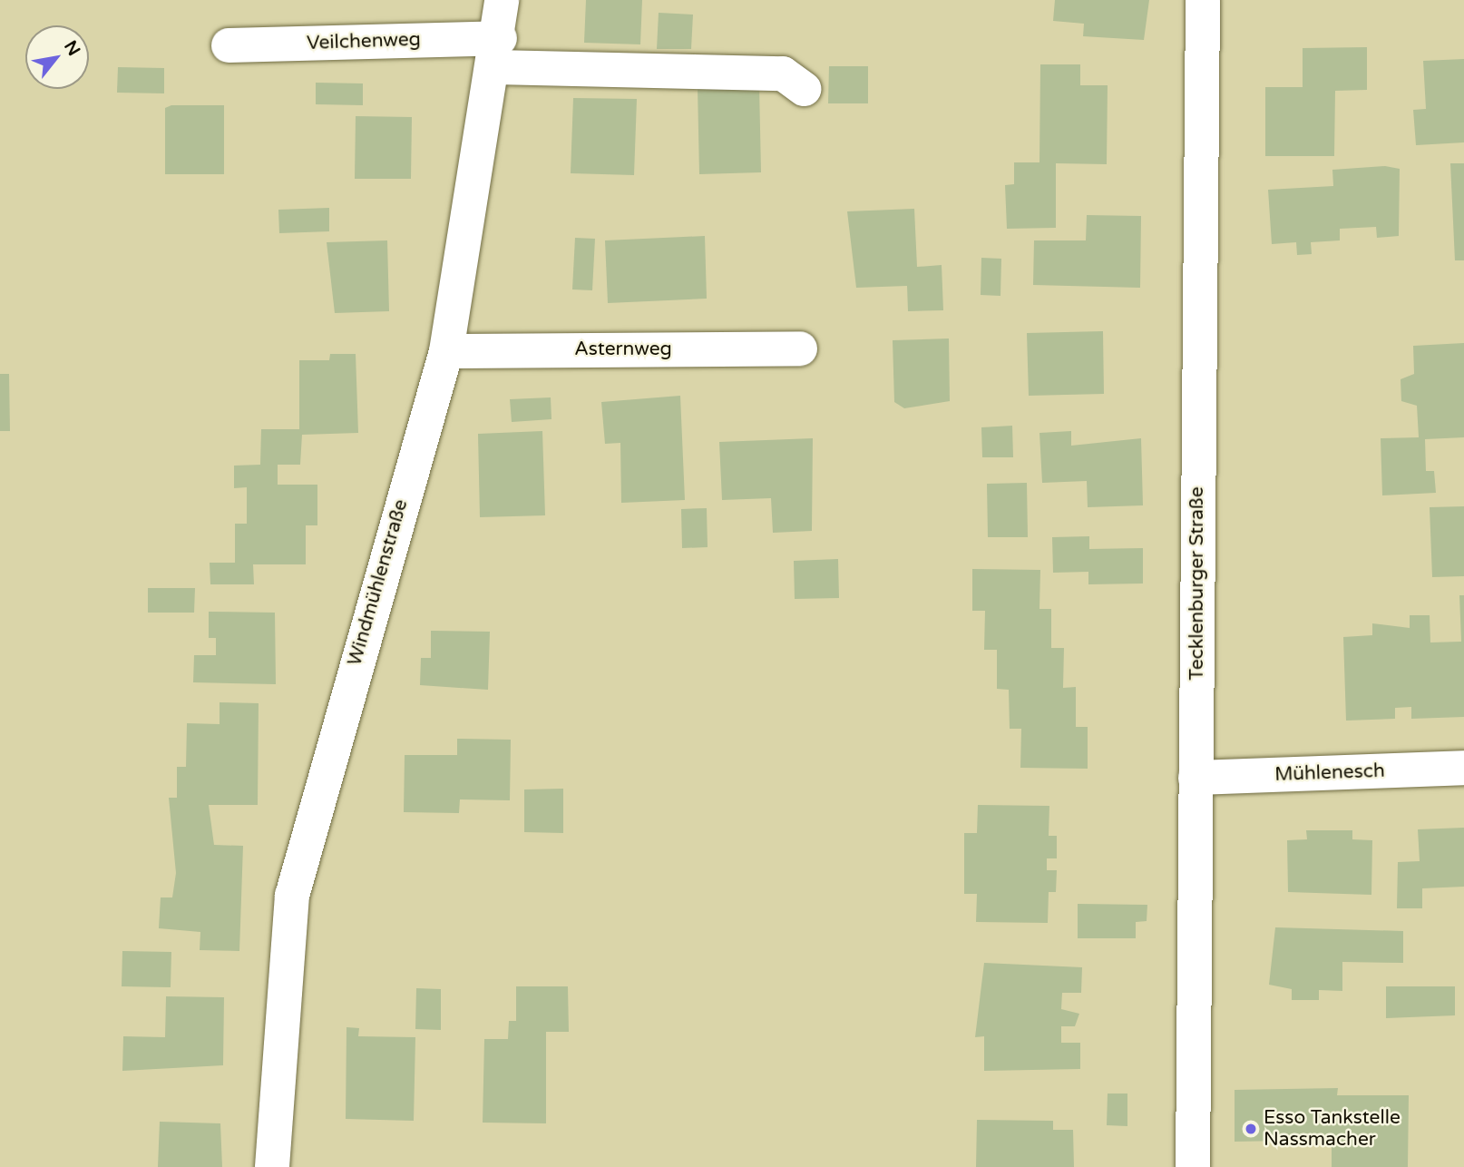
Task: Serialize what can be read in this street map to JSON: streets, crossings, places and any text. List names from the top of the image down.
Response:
{
  "streets": {
    "street": [
      "Veilchenweg",
      "Asternweg",
      "Windmühlenstraße",
      "Tecklenburger Straße",
      "Mühlenesch"
    ]
  },
  "crossings": [
    ["Veilchenweg", "Windmühlenstraße"],
    ["Asternweg", "Windmühlenstraße"],
    ["Tecklenburger Straße", "Mühlenesch"]
  ],
  "places": ["Esso Tankstelle Nassmacher"],
  "north": "top right"
}
